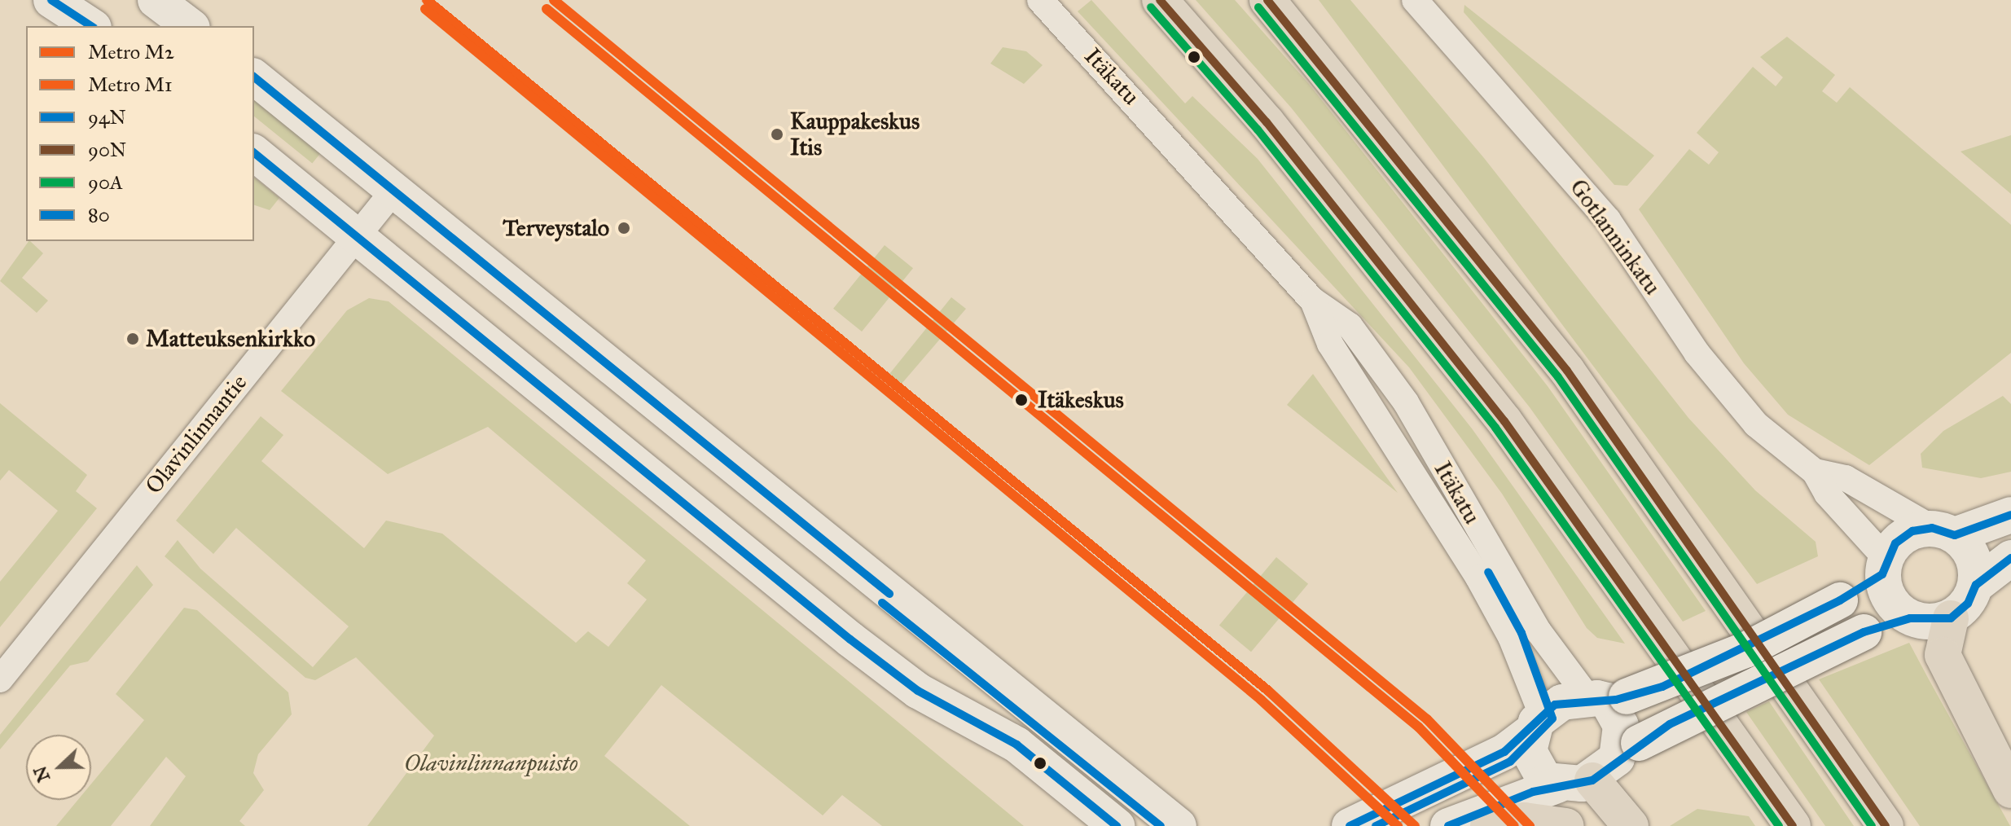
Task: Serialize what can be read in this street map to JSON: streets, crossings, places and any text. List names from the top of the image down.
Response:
{
  "streets": {
    "street": ["Itäkatu", "Gotlanninkatu", "Olavinlinnantie"]
  },
  "parks": ["Olavinlinnanpuisto"],
  "places": [
    "Kauppakeskus Itis",
    "Terveystalo",
    "Matteuksenkirkko",
    "Itäkeskus"
  ],
  "lines": [
    "metro line M2",
    "transit line 94N",
    "transit line 90N",
    "transit line 90A",
    "metro line M1",
    "transit line 80"
  ],
  "legend": [
    "Metro M2",
    "Metro M1",
    "94N",
    "90N",
    "90A",
    "80"
  ],
  "north": "left"
}
